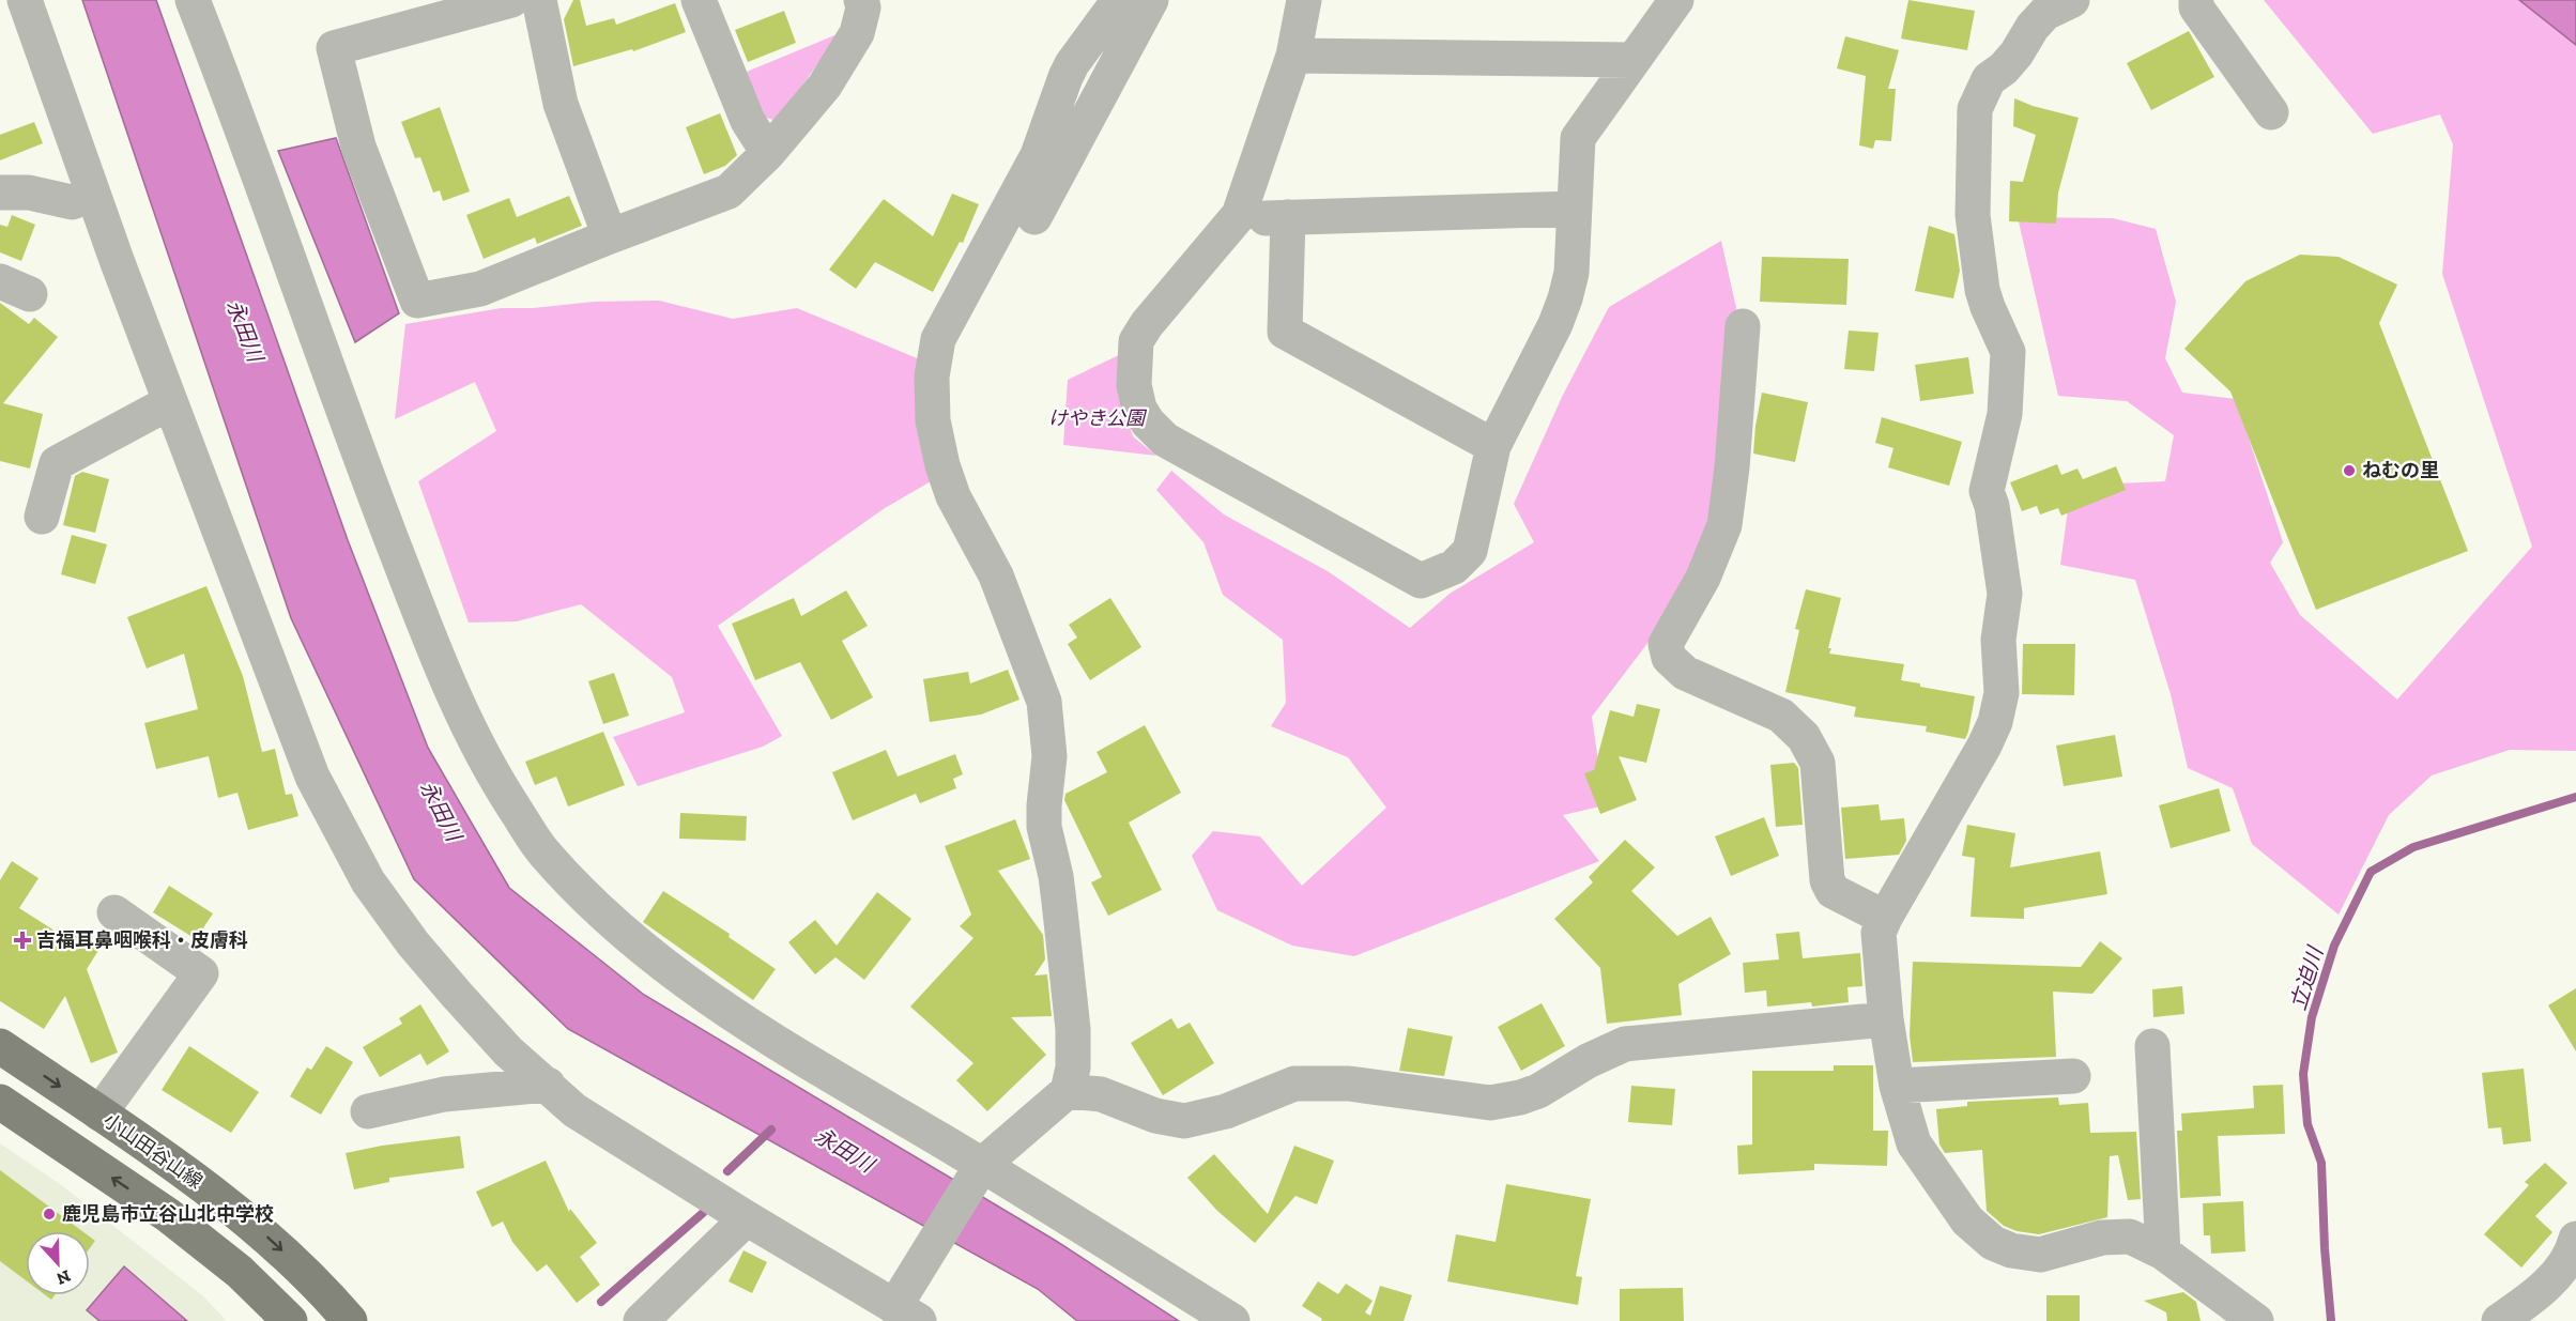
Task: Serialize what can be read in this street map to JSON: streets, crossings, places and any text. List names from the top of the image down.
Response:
{
  "streets": {
    "main road": ["小山田谷山線"]
  },
  "water": ["永田川", "立迫川"],
  "parks": ["けやき公園"],
  "places": {
    "other": ["ねむの里", "鹿児島市立谷山北中学校"],
    "health": ["吉福耳鼻咽喉科・皮膚科"]
  },
  "north": "bottom"
}
